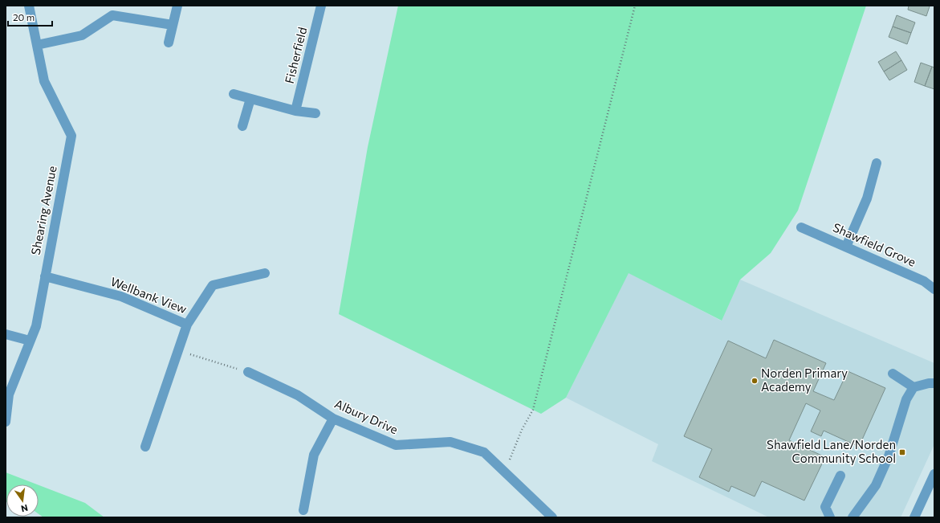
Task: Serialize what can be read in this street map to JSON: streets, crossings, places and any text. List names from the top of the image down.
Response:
{
  "streets": {
    "street": [
      "Fisherfield",
      "Shearing Avenue",
      "Shawfield Grove",
      "Wellbank View",
      "Albury Drive"
    ]
  },
  "crossings": [
    ["Shearing Avenue", "Wellbank View"]
  ],
  "places": {
    "other": ["Norden Primary Academy"],
    "transit": ["Shawfield Lane/Norden Community School"]
  },
  "scale_bar": "20 m",
  "north": "bottom"
}
